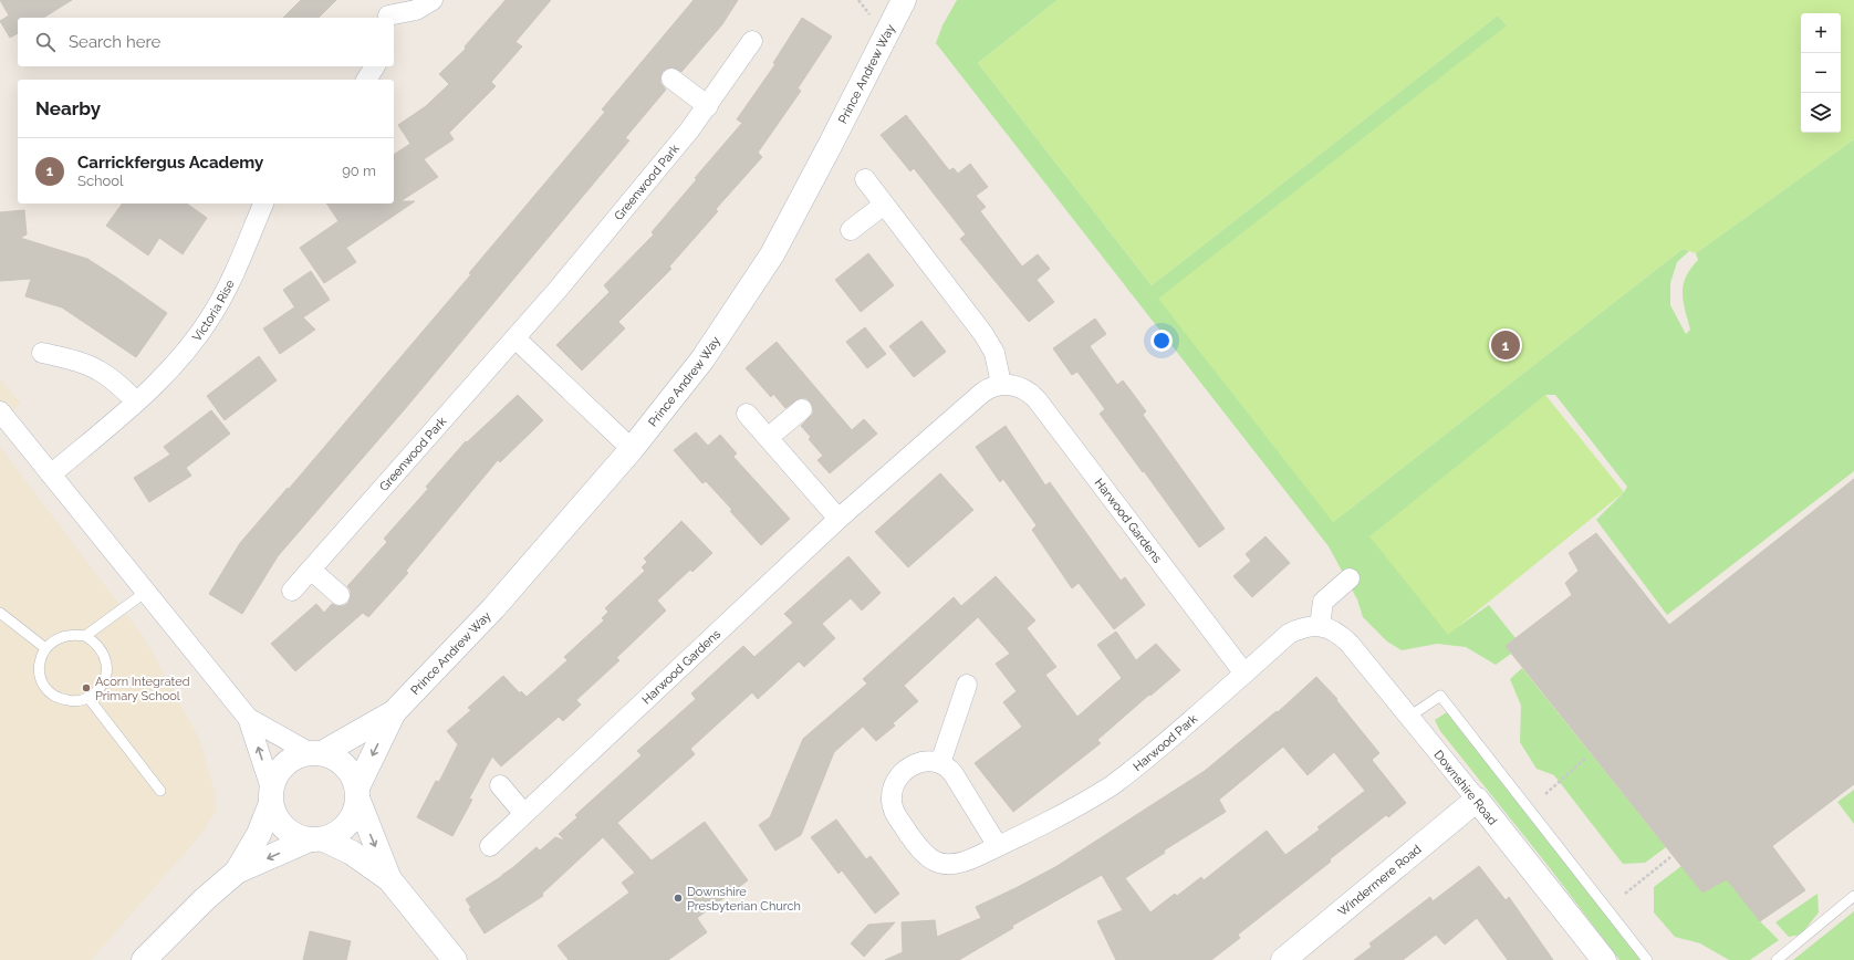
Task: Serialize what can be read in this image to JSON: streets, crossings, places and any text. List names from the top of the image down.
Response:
{
  "streets": {
    "street": [
      "Prince Andrew Way",
      "Greenwood Park",
      "Victoria Rise",
      "Harwood Gardens",
      "Harwood Park",
      "Downshire Road",
      "Windermere Road"
    ]
  },
  "crossings": [
    ["Harwood Gardens", "Harwood Park"],
    ["Harwood Park", "Downshire Road"],
    ["Downshire Road", "Windermere Road"]
  ],
  "places": ["Acorn Integrated Primary School", "Downshire Presbyterian Church"],
  "page": {
    "map_buttons": ["+", "−"],
    "search": "Search here",
    "heading": "Nearby",
    "list": [
      {
        "mark": "1",
        "name": "Carrickfergus Academy",
        "note": "School",
        "value": "90 m"
      }
    ],
    "pins": "1"
  }
}
